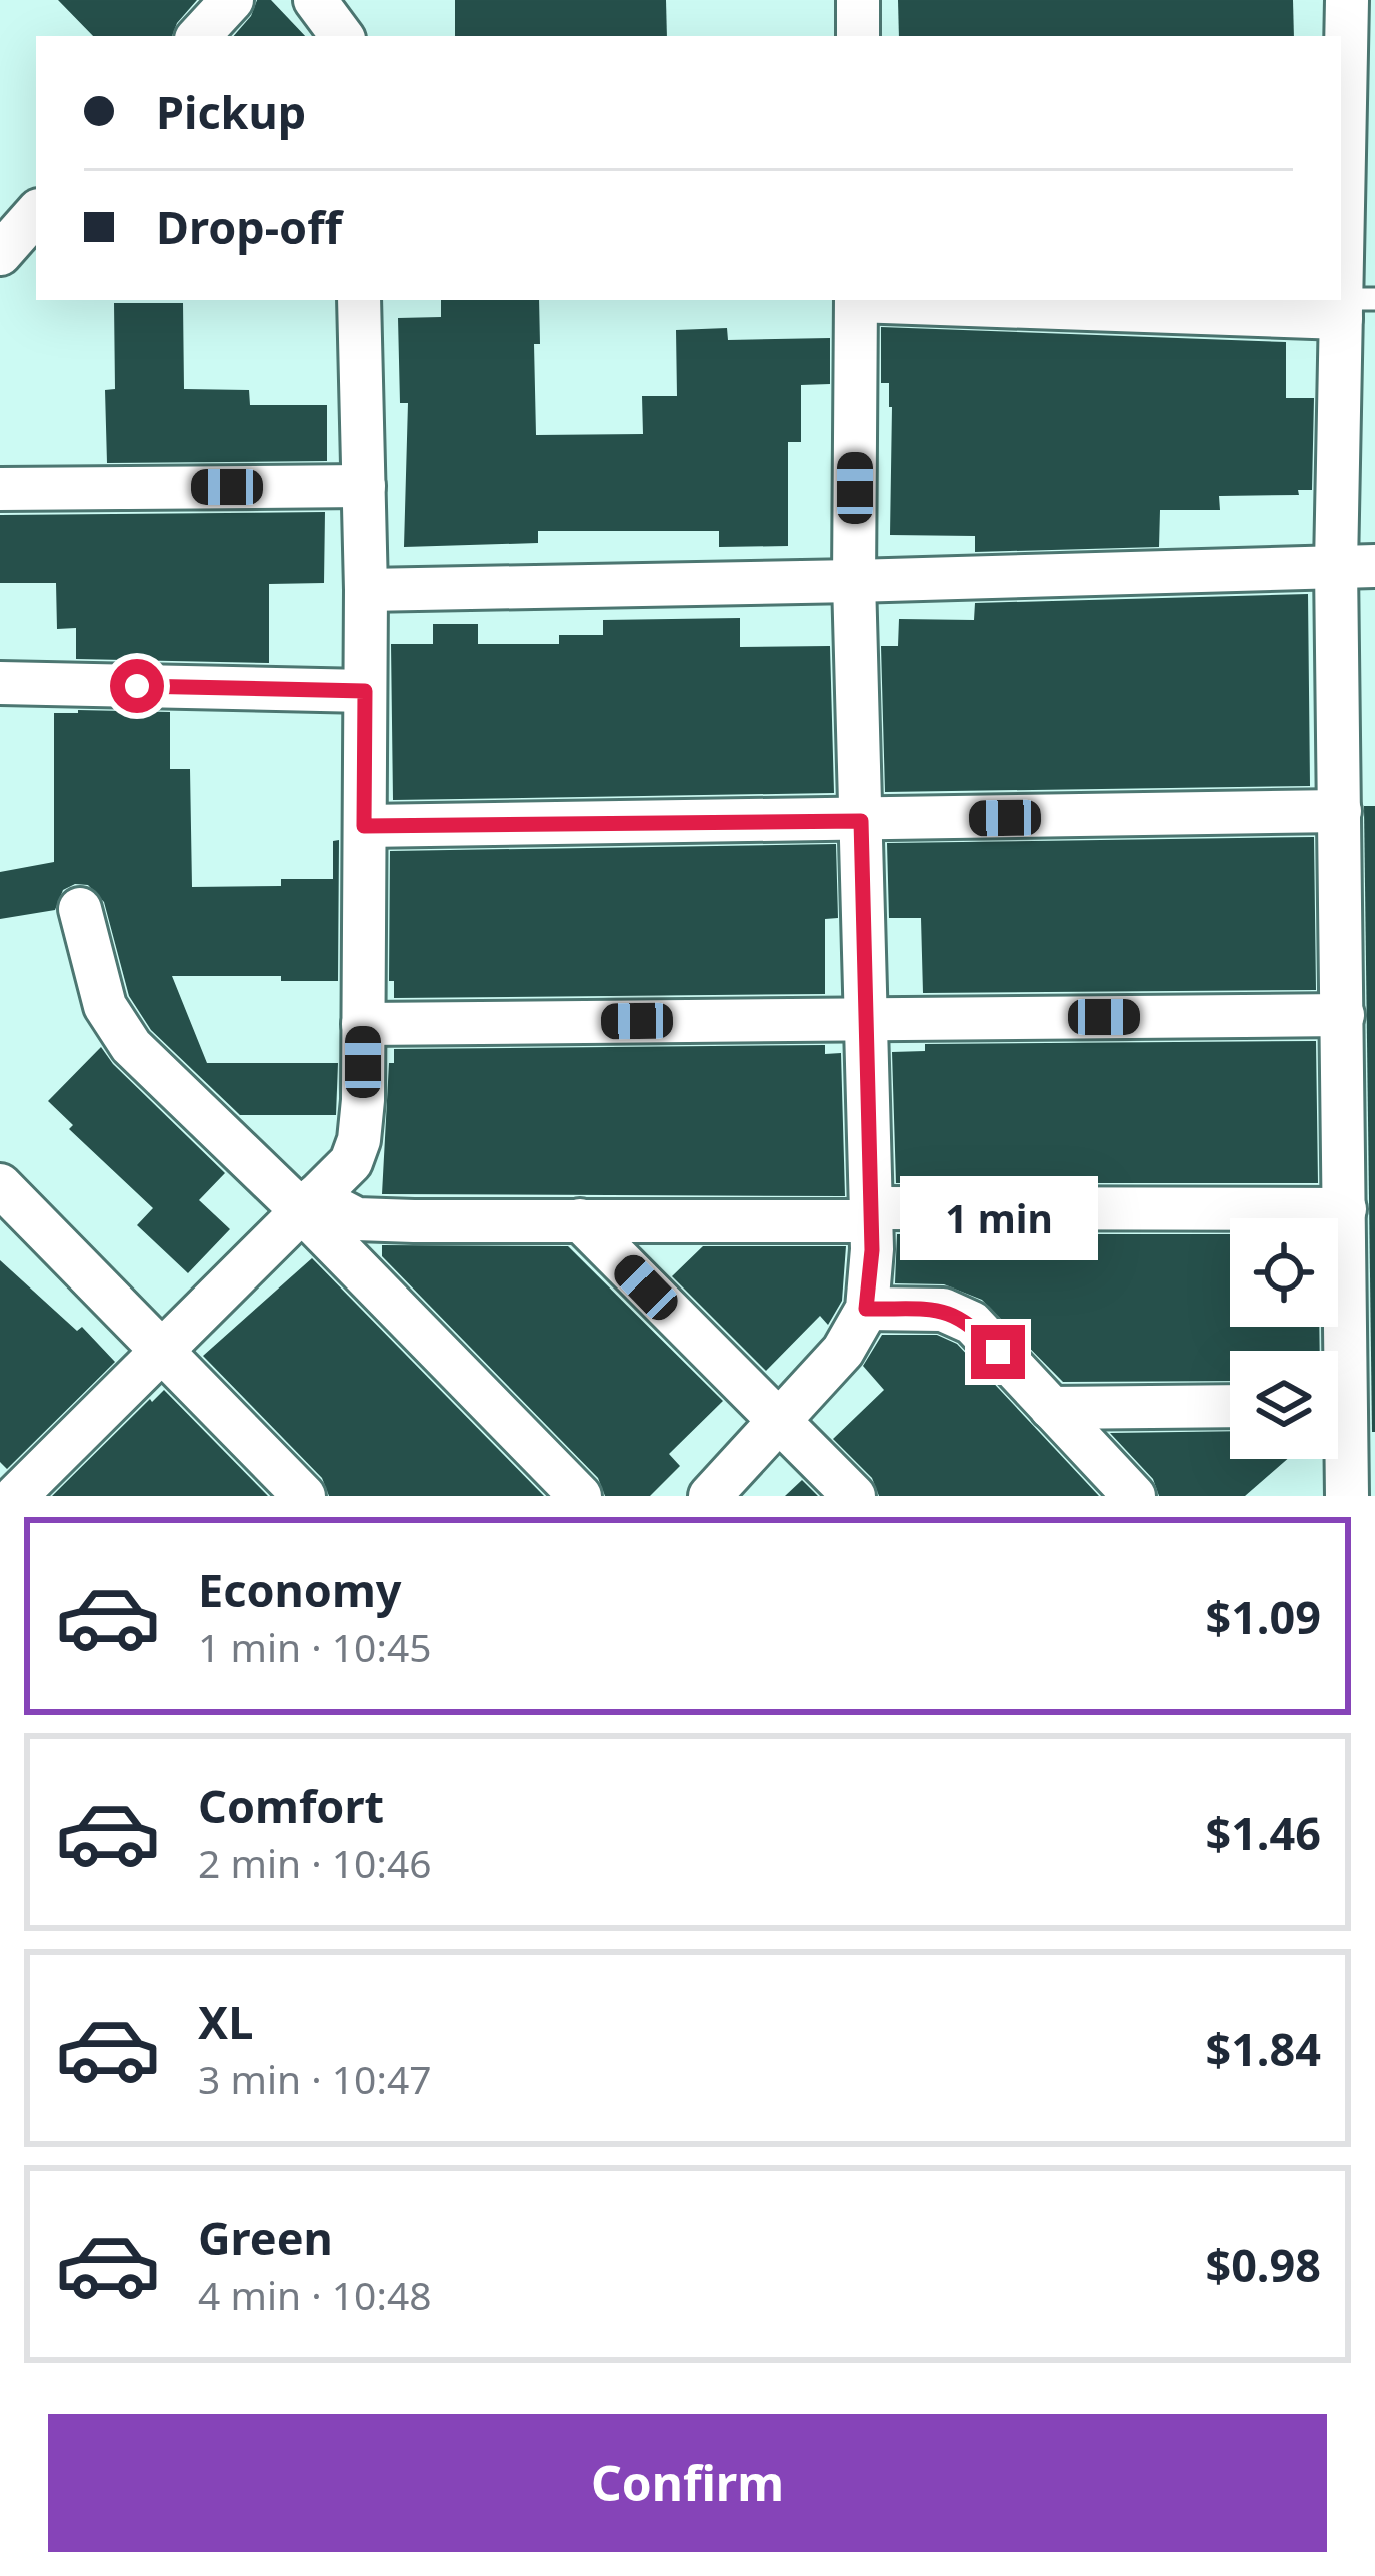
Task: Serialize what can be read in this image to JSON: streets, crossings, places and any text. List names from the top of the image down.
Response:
{
  "page": {
    "banner": ["Pickup", "Drop-off"],
    "bubble": "1 min",
    "list": [
      {
        "name": "Economy",
        "note": "1 min · 10:45",
        "value": "$1.09"
      },
      {
        "name": "Comfort",
        "note": "2 min · 10:46",
        "value": "$1.46"
      },
      {
        "name": "XL",
        "note": "3 min · 10:47",
        "value": "$1.84"
      },
      {
        "name": "Green",
        "note": "4 min · 10:48",
        "value": "$0.98"
      }
    ],
    "buttons": "Confirm"
  }
}
